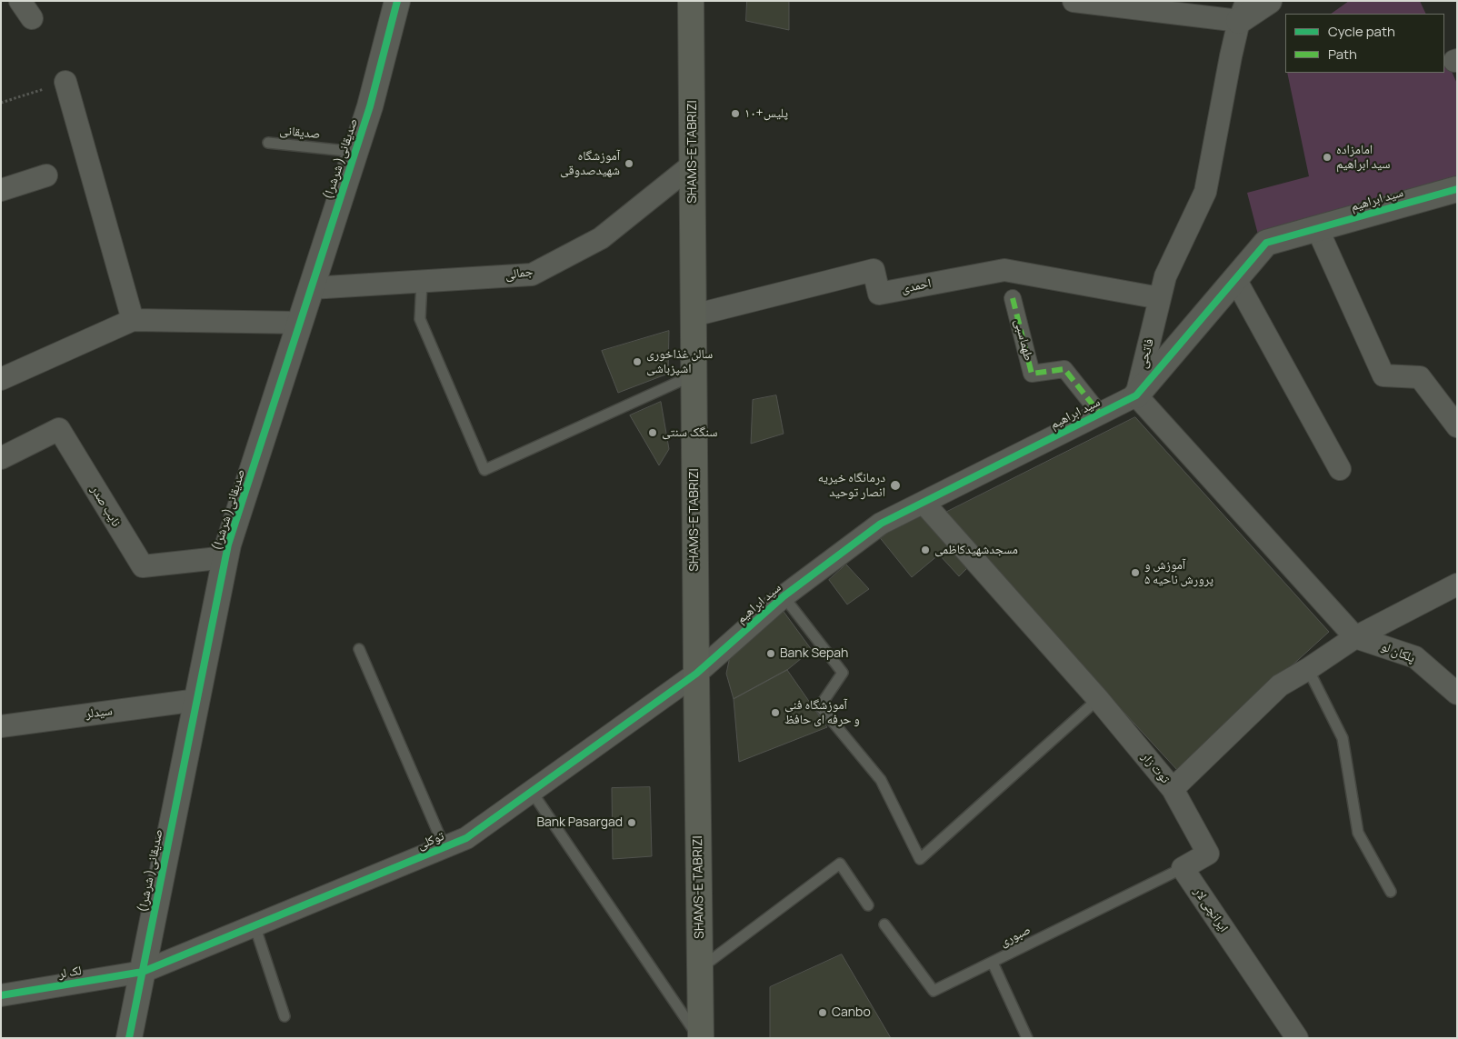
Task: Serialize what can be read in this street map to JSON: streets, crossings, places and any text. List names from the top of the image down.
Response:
{
  "streets": {
    "main road": ["SHAMS-E TABRIZI"],
    "street": [
      "(شرشرا )صدیقانی",
      "سید ابراهیم",
      "جمالی",
      "احمدی",
      "طهماسبی",
      "فاتحی",
      "نایب صدر",
      "پلکان لو",
      "سیدلر",
      "توت زار",
      "توکلی",
      "ایرانچی لار",
      "لک لر"
    ],
    "lane": ["صدیقانی", "صبوری"]
  },
  "crossings": [
    ["صدیقانی", "(شرشرا )صدیقانی"],
    ["SHAMS-E TABRIZI", "سید ابراهیم"],
    ["SHAMS-E TABRIZI", "جمالی"],
    ["SHAMS-E TABRIZI", "احمدی"],
    ["SHAMS-E TABRIZI", "توکلی"],
    ["(شرشرا )صدیقانی", "جمالی"],
    ["(شرشرا )صدیقانی", "نایب صدر"],
    ["(شرشرا )صدیقانی", "سیدلر"],
    ["(شرشرا )صدیقانی", "توکلی"],
    ["(شرشرا )صدیقانی", "لک لر"],
    ["سید ابراهیم", "طهماسبی"],
    ["سید ابراهیم", "فاتحی"],
    ["سید ابراهیم", "توت زار"],
    ["سید ابراهیم", "توکلی"],
    ["احمدی", "فاتحی"],
    ["پلکان لو", "توت زار"],
    ["توکلی", "لک لر"],
    ["ایرانچی لار", "صبوری"]
  ],
  "places": [
    "پلیس+۱۰",
    "امامزاده سید ابراهیم",
    "آموزشگاه شهیدصدوقی",
    "سالن غذاخوری اشپزباشی",
    "سنگک سنتی",
    "درمانگاه خیریه انصار توحید",
    "مسجدشهیدکاظمی",
    "آموزش و پرورش ناحیه ۵",
    "Bank Sepah",
    "آموزشگاه فنی و حرفه ای حافظ",
    "Bank Pasargad",
    "Canbo"
  ],
  "legend": ["Cycle path", "Path"]
}
